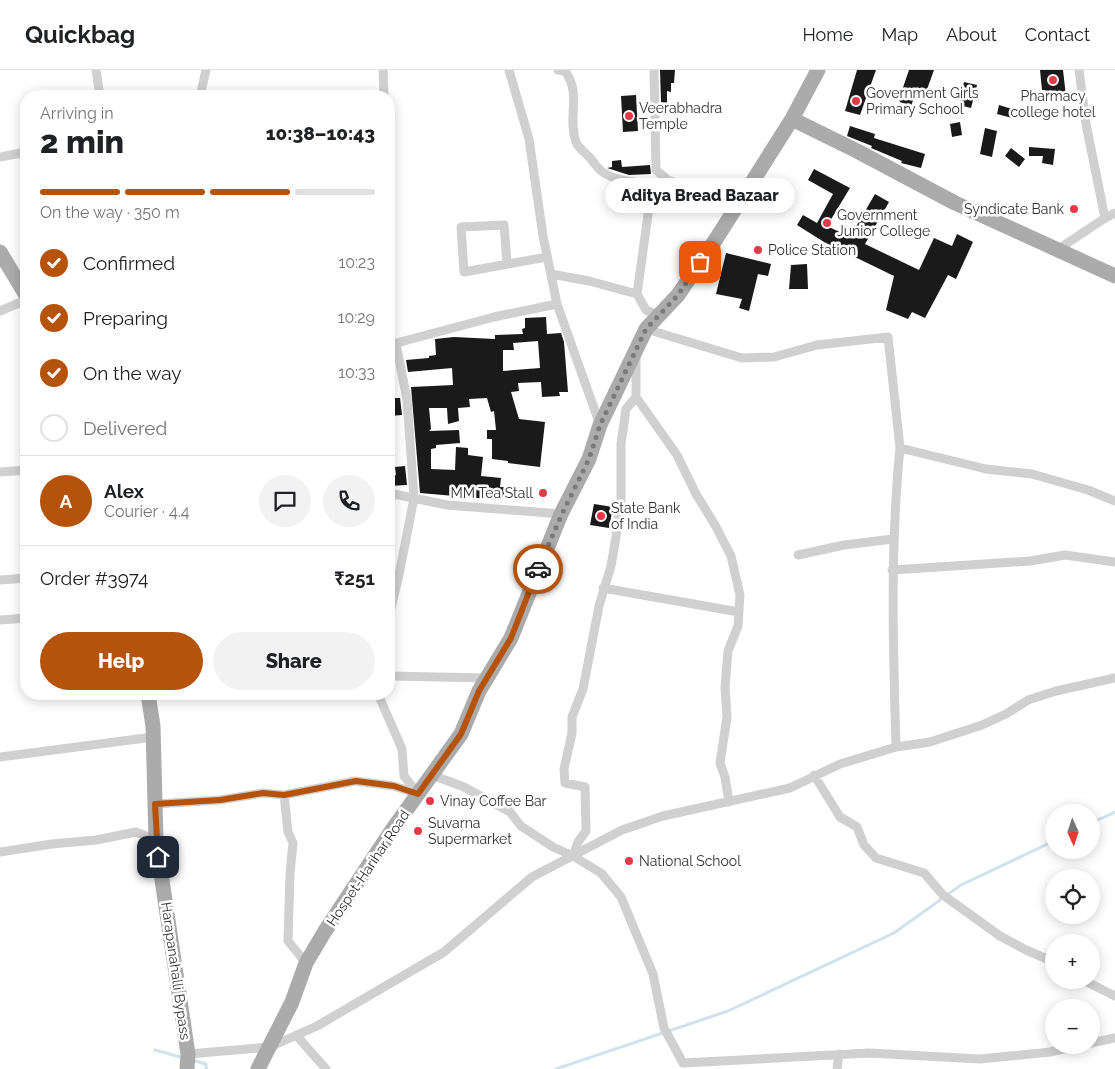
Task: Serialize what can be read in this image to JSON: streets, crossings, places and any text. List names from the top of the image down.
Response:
{
  "streets": {
    "main road": ["Hospet-Harihar Road", "Harapanahalli Bypass"]
  },
  "places": [
    "Pharmacy college hotel",
    "Government Girls Primary School",
    "Veerabhadra Temple",
    "Syndicate Bank",
    "Government Junior College",
    "Police Station",
    "Aditya Bread Bazaar",
    "MM Tea Stall",
    "State Bank of India",
    "Vinay Coffee Bar",
    "Suvarna Supermarket",
    "National School"
  ],
  "north": "bottom",
  "page": {
    "header": "Quickbag",
    "nav": [
      "Home",
      "Map",
      "About",
      "Contact"
    ],
    "heading": ["2 min", "Arriving in", "10:38–10:43"],
    "panel": [
      "Alex",
      "Courier · 4.4",
      "Order #3974",
      "₹251"
    ],
    "bar": "On the way · 350 m",
    "bubble": "Aditya Bread Bazaar",
    "list": [
      ["Confirmed", "10:23"],
      ["Preparing", "10:29"],
      ["On the way", "10:33"],
      "Delivered"
    ],
    "round": "A",
    "buttons": ["Help", "Share"],
    "map_buttons": ["+", "−"]
  }
}
